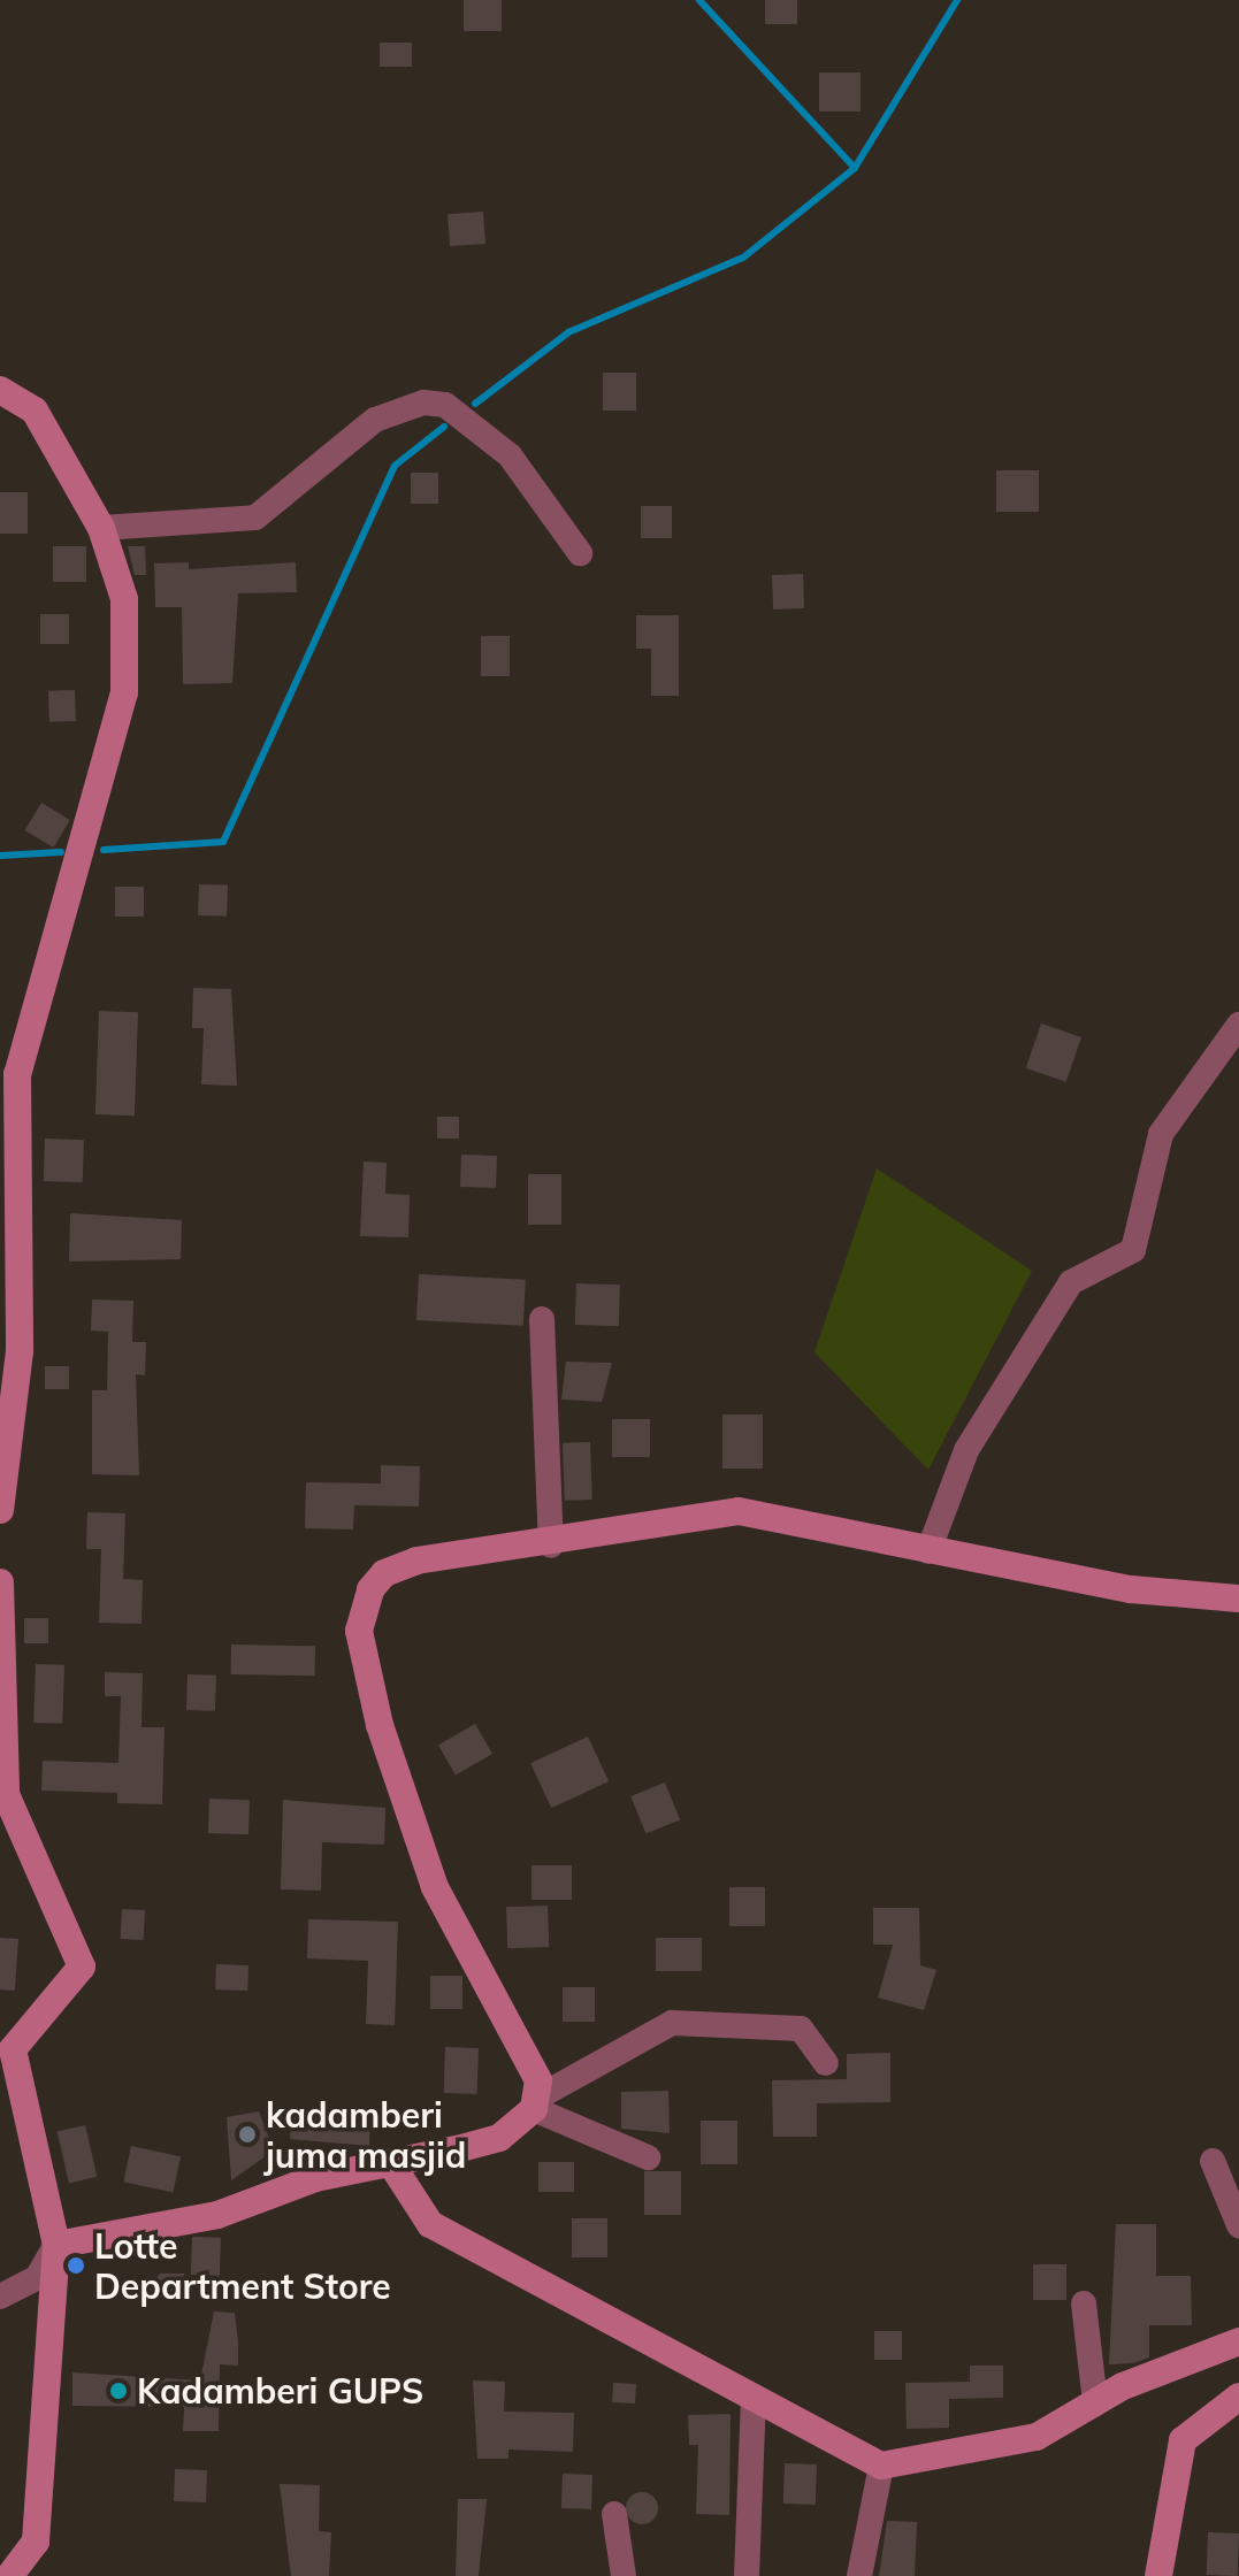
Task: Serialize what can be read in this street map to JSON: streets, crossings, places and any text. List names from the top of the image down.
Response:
{
  "places": ["kadamberi juma masjid", "Lotte Department Store", "Kadamberi GUPS"]
}
